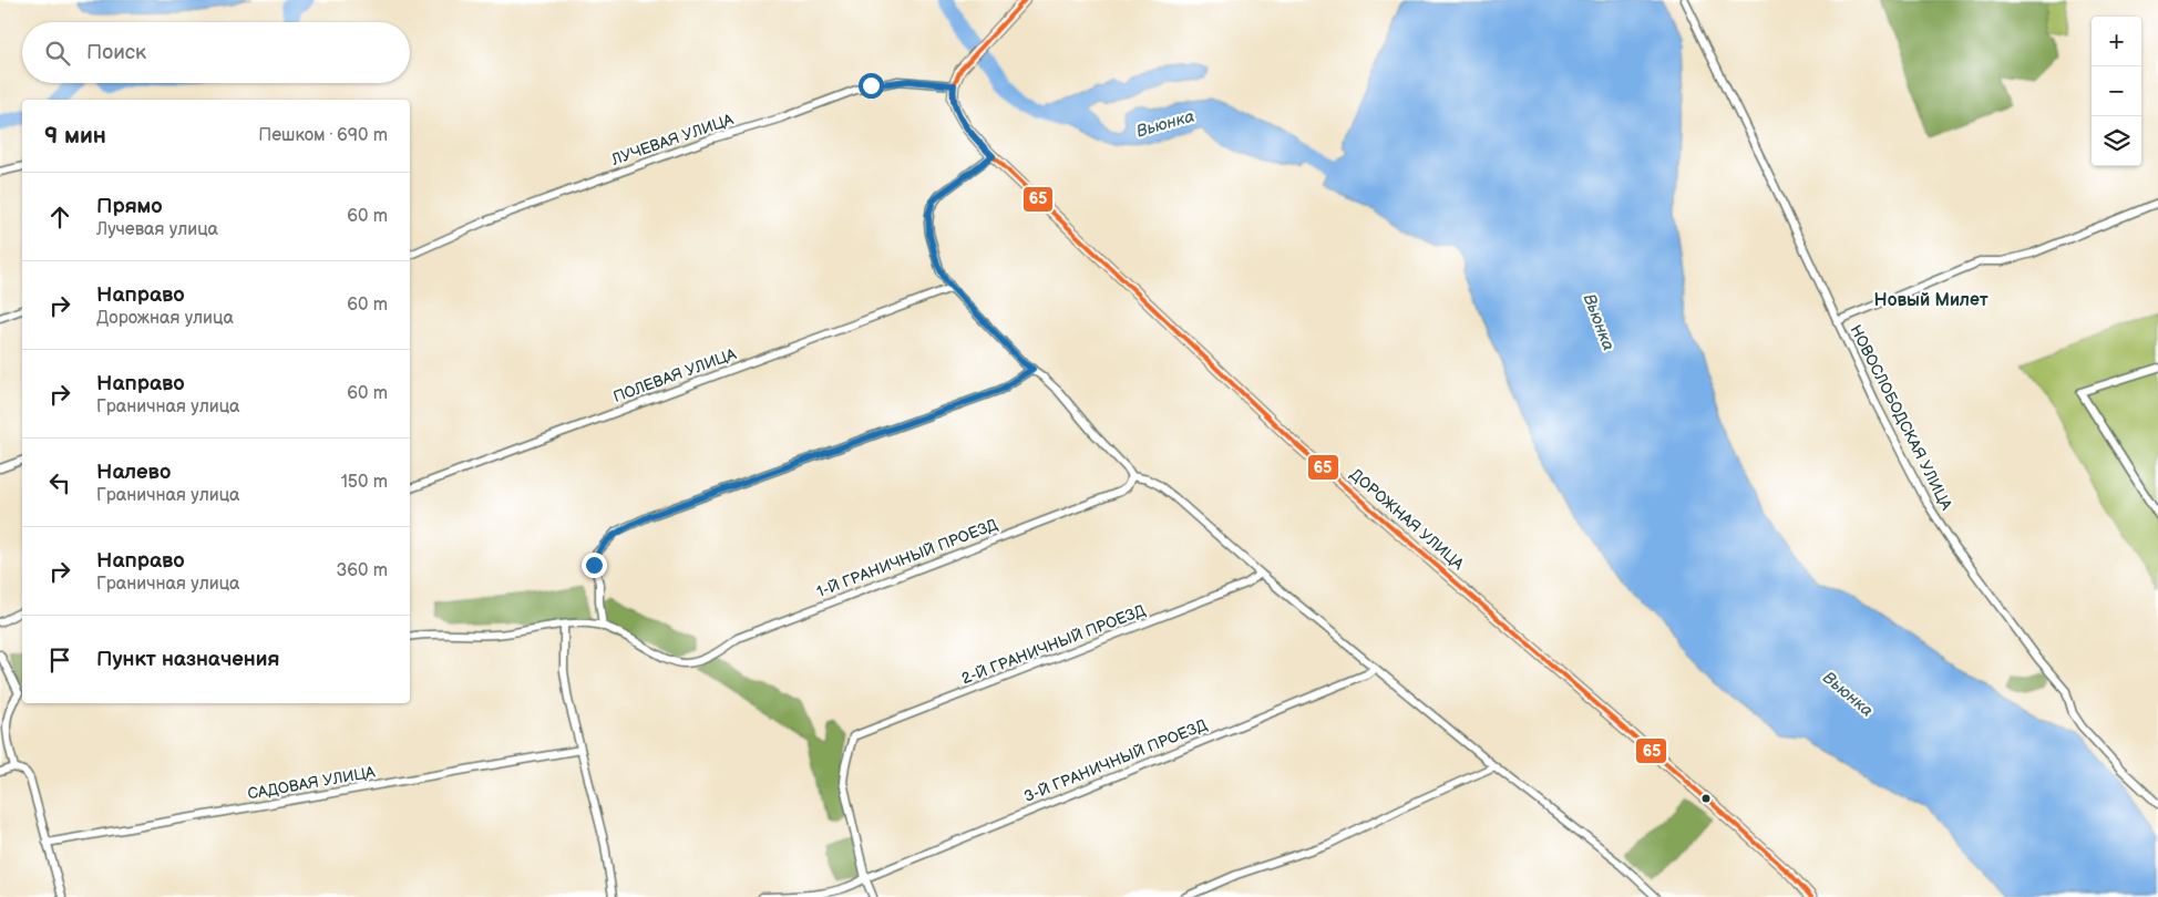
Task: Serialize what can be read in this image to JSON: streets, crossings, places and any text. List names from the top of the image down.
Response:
{
  "streets": {
    "main road": ["ДОРОЖНАЯ УЛИЦА"],
    "street": [
      "ЛУЧЕВАЯ УЛИЦА",
      "ПОЛЕВАЯ УЛИЦА",
      "НОВОСЛОБОДСКАЯ УЛИЦА",
      "1-Й ГРАНИЧНЫЙ ПРОЕЗД",
      "2-Й ГРАНИЧНЫЙ ПРОЕЗД",
      "3-Й ГРАНИЧНЫЙ ПРОЕЗД",
      "САДОВАЯ УЛИЦА"
    ]
  },
  "crossings": [
    ["ЛУЧЕВАЯ УЛИЦА", "ДОРОЖНАЯ УЛИЦА"],
    ["2-Й ГРАНИЧНЫЙ ПРОЕЗД", "3-Й ГРАНИЧНЫЙ ПРОЕЗД"]
  ],
  "districts": ["Новый Милет"],
  "water": ["Вьюнка"],
  "lines": ["transit line 65"],
  "page": {
    "map_buttons": ["+", "−"],
    "search": "Поиск",
    "heading": ["9 мин", "Пешком · 690 m"],
    "list": [
      ["Прямо", "Лучевая улица", "60 m"],
      ["Направо", "Дорожная улица", "60 m"],
      ["Направо", "Граничная улица", "60 m"],
      ["Налево", "Граничная улица", "150 m"],
      ["Направо", "Граничная улица", "360 m"],
      "Пункт назначения"
    ]
  }
}
